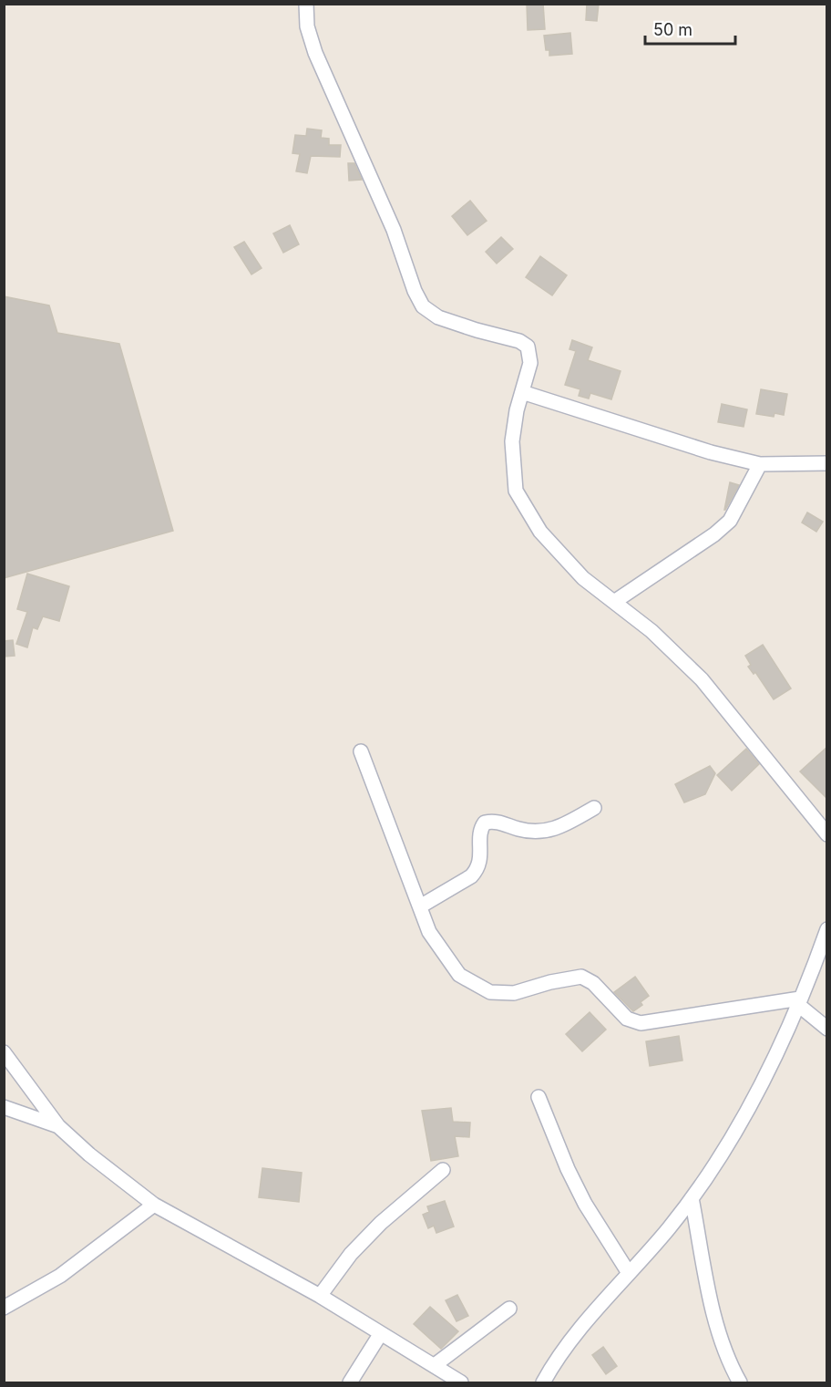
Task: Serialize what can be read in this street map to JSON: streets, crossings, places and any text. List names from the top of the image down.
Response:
{
  "scale_bar": "50 m"
}
